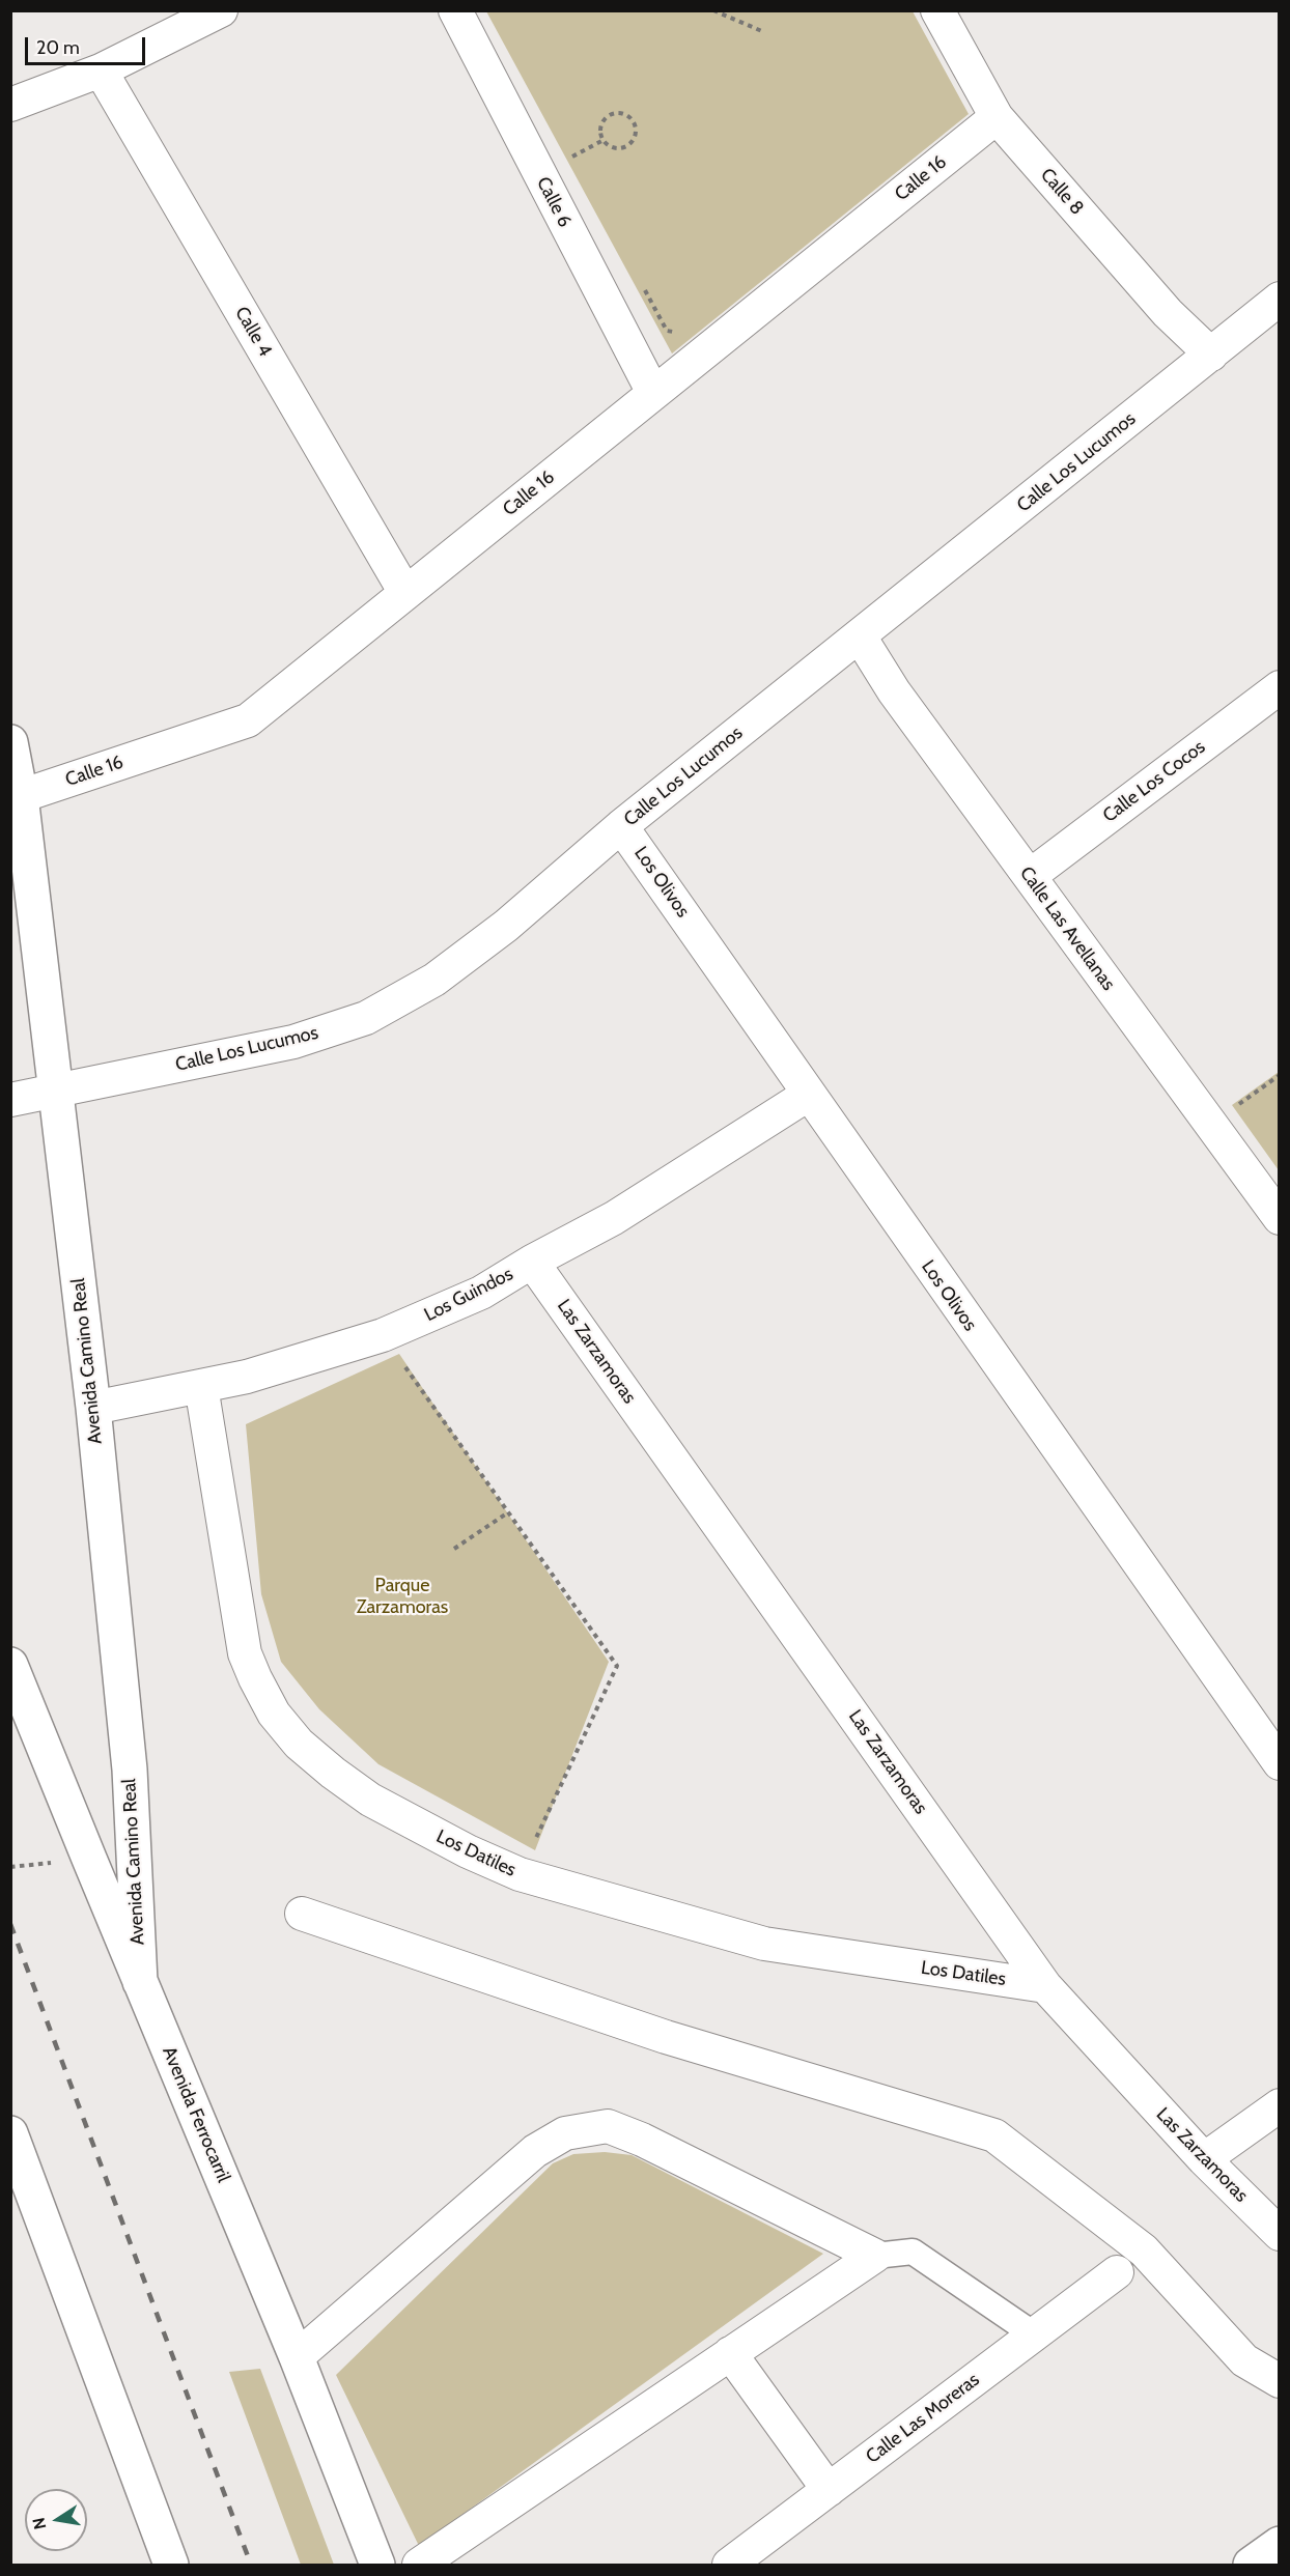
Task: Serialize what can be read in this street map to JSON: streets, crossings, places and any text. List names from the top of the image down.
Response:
{
  "streets": {
    "street": [
      "Calle 16",
      "Calle 8",
      "Calle 6",
      "Calle 4",
      "Calle Los Lucumos",
      "Calle Los Cocos",
      "Los Olivos",
      "Calle Las Avellanas",
      "Los Guindos",
      "Las Zarzamoras",
      "Avenida Camino Real",
      "Los Datiles",
      "Avenida Ferrocarril",
      "Calle Las Moreras"
    ]
  },
  "crossings": [
    ["Calle 16", "Calle 8"],
    ["Calle 16", "Calle 6"],
    ["Calle 16", "Calle 4"],
    ["Calle 16", "Avenida Camino Real"],
    ["Calle 8", "Calle Los Lucumos"],
    ["Calle Los Lucumos", "Los Olivos"],
    ["Calle Los Lucumos", "Calle Las Avellanas"],
    ["Calle Los Lucumos", "Avenida Camino Real"],
    ["Calle Los Cocos", "Calle Las Avellanas"],
    ["Los Olivos", "Los Guindos"],
    ["Los Guindos", "Las Zarzamoras"],
    ["Los Guindos", "Avenida Camino Real"],
    ["Los Guindos", "Los Datiles"],
    ["Las Zarzamoras", "Los Datiles"],
    ["Avenida Camino Real", "Avenida Ferrocarril"]
  ],
  "parks": ["Parque Zarzamoras"],
  "scale_bar": "20 m",
  "north": "left"
}
